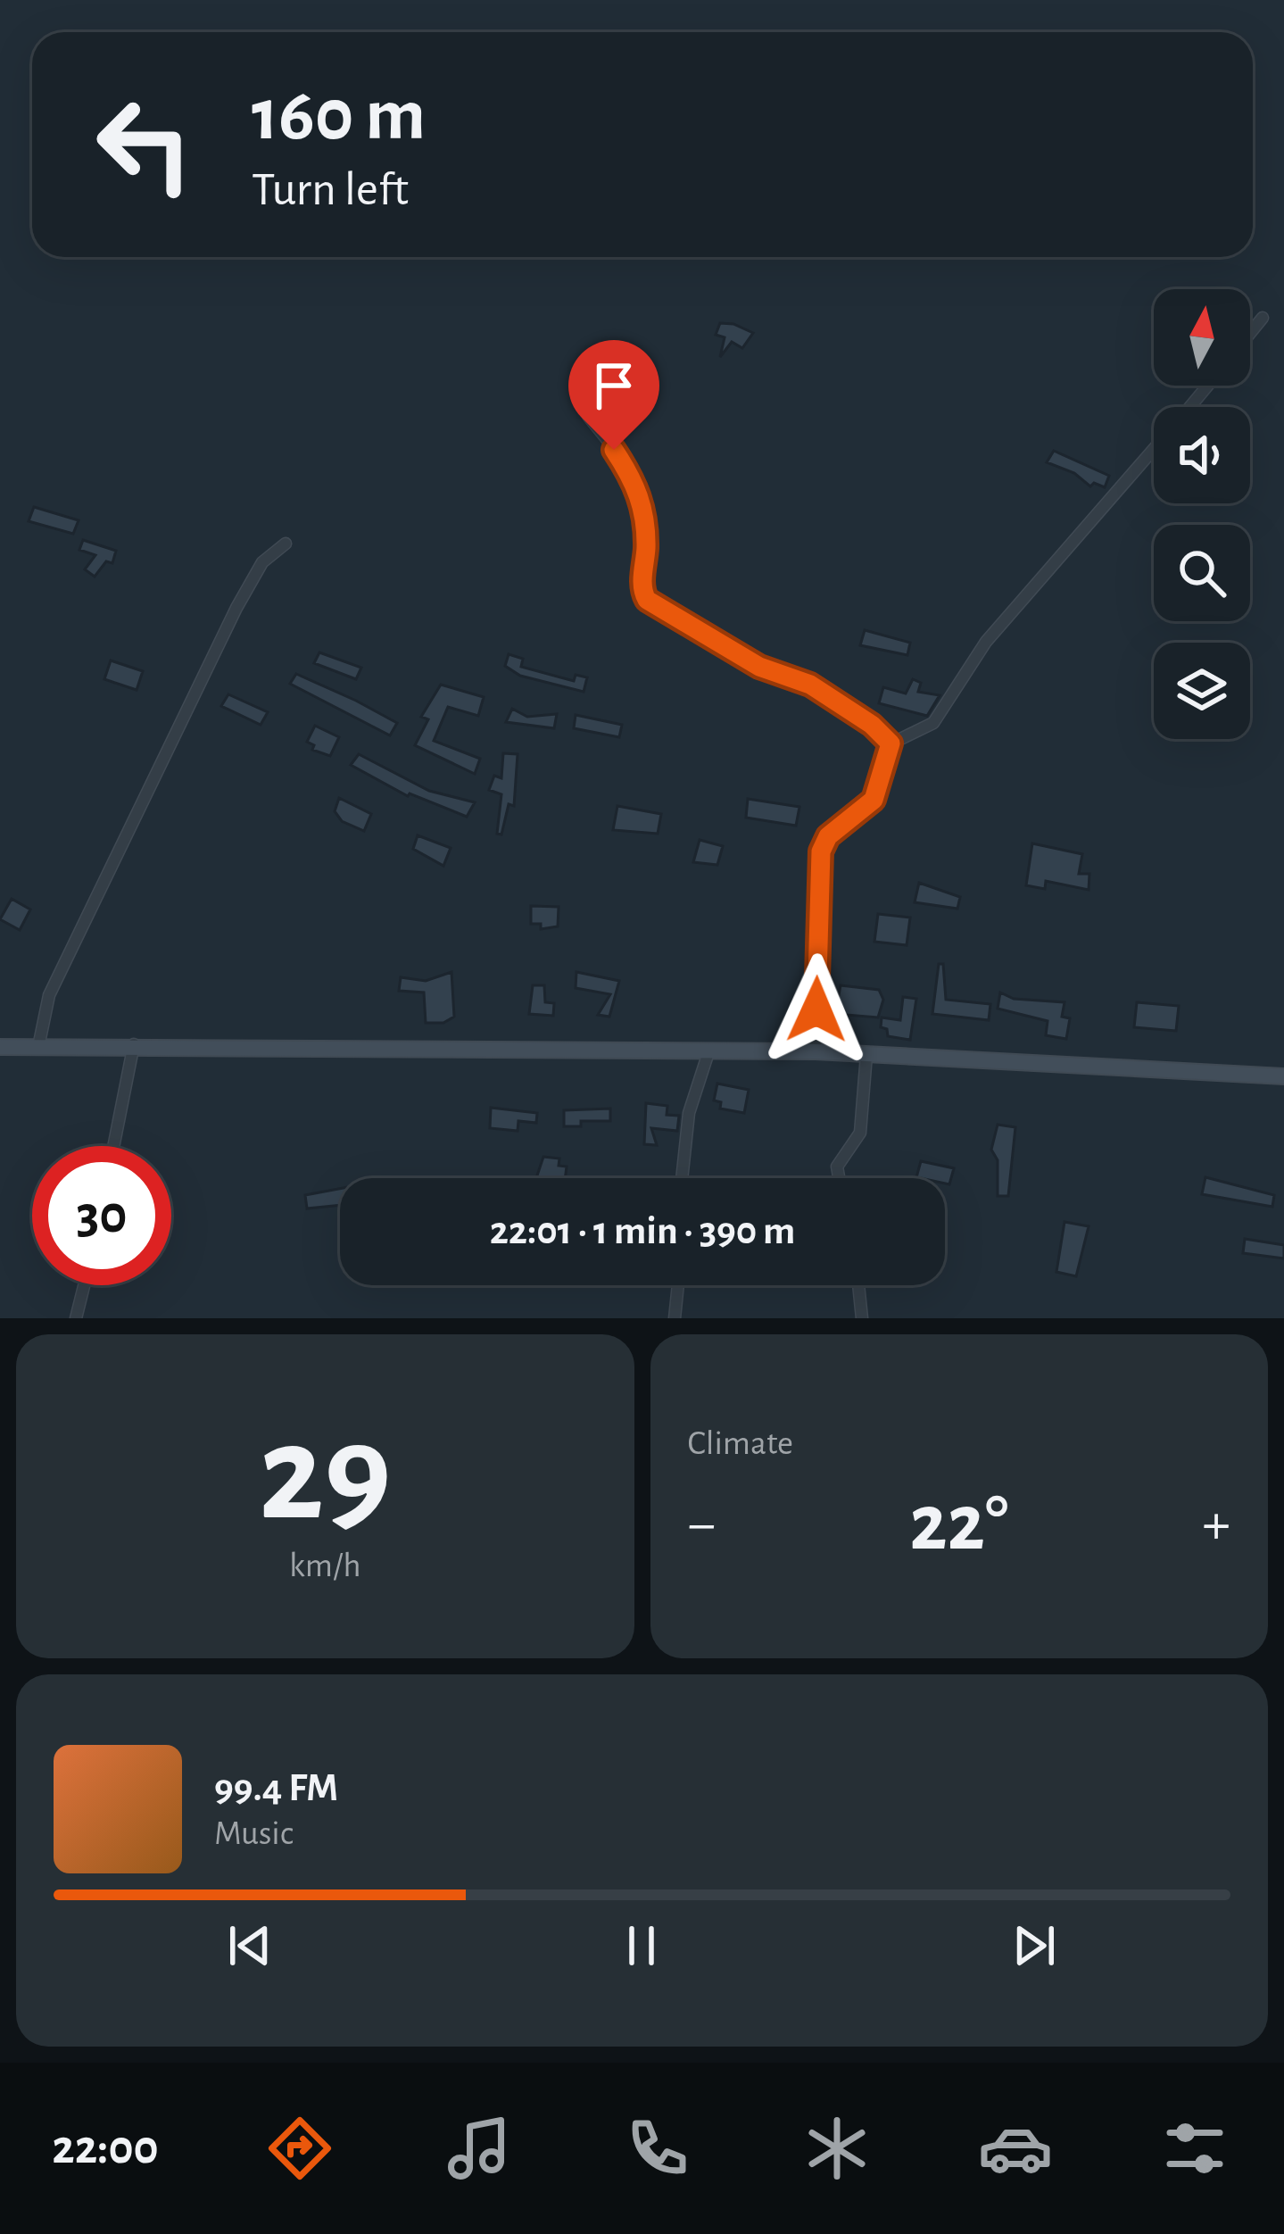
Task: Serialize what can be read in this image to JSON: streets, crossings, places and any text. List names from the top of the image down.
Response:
{
  "north": "top",
  "page": {
    "turn": ["160 m", "Turn left"],
    "limit": "30",
    "trip": "22:01 · 1 min · 390 m",
    "tile": [
      ["29", "km/h"],
      "Climate"
    ],
    "heat": ["−", "22°", "+"],
    "song": ["99.4 FM", "Music"],
    "tabs": "22:00"
  }
}
